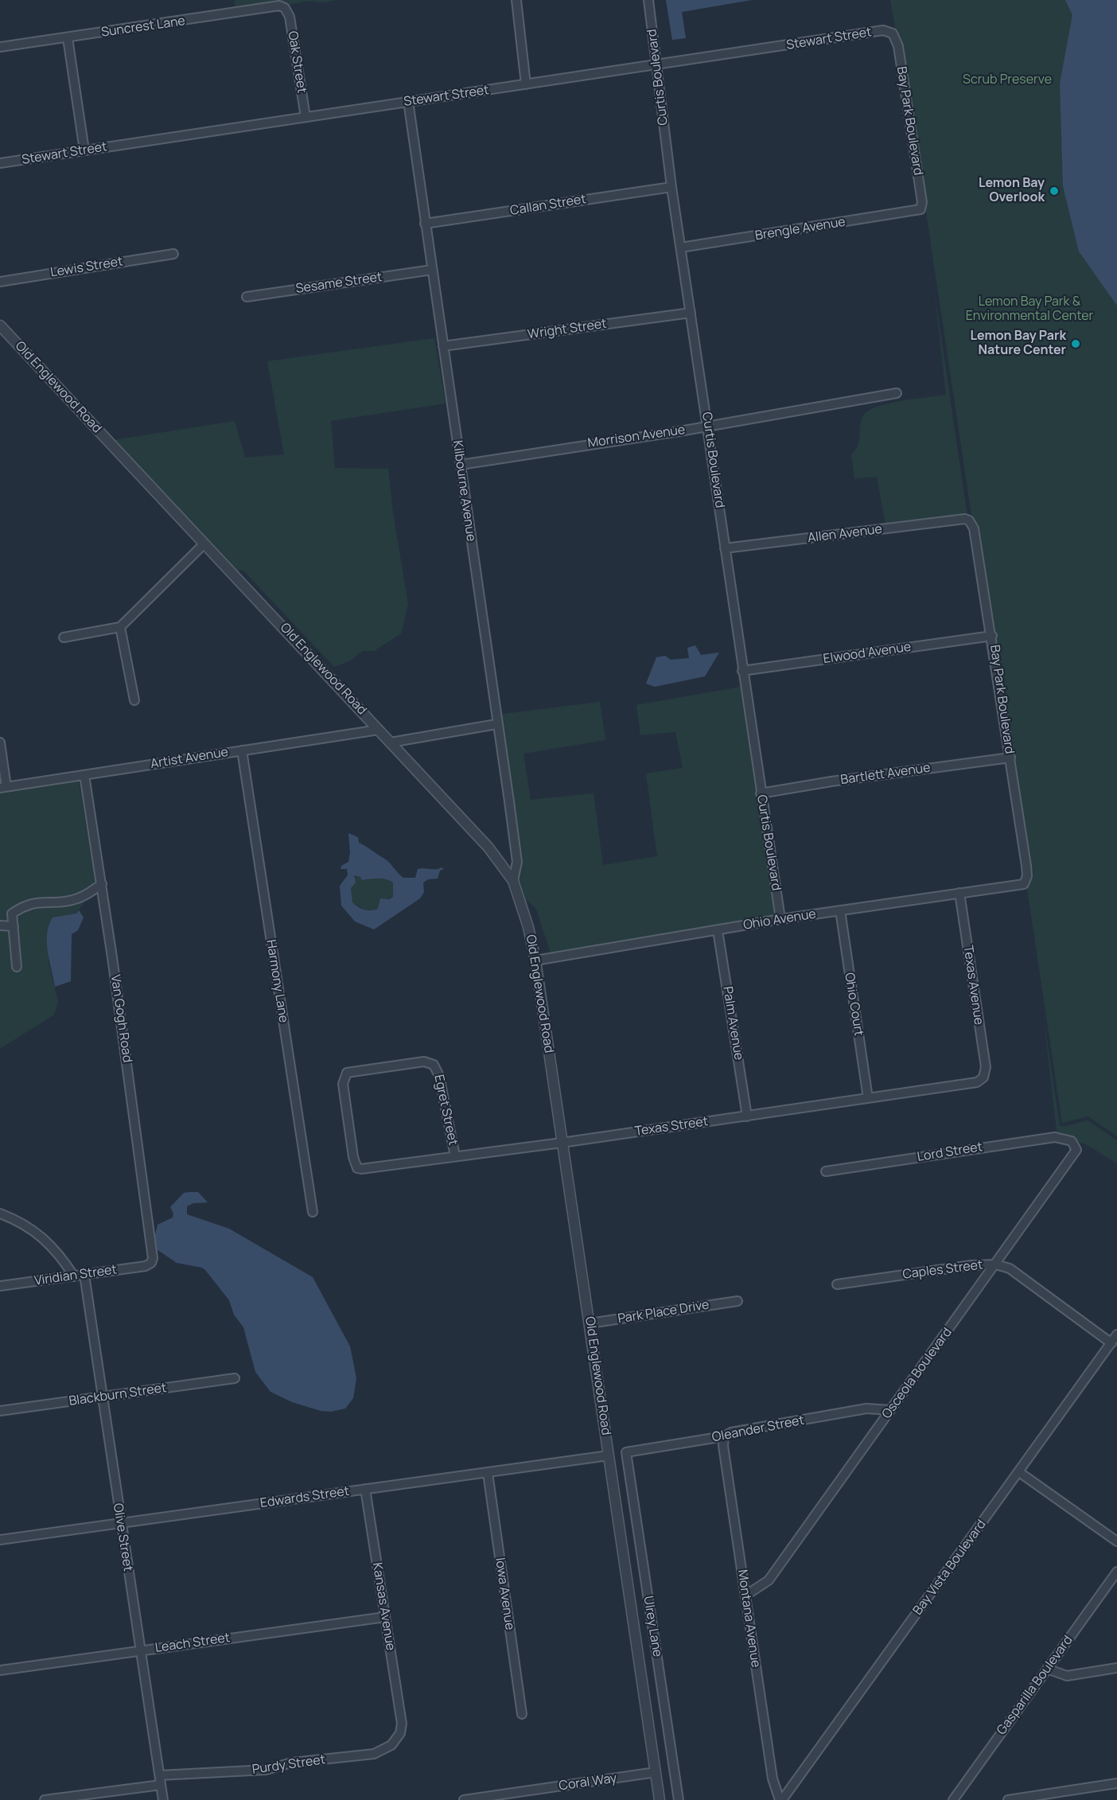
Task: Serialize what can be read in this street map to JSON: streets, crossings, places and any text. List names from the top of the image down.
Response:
{
  "streets": {
    "street": [
      "Suncrest Lane",
      "Stewart Street",
      "Oak Street",
      "Curtis Boulevard",
      "Bay Park Boulevard",
      "Callan Street",
      "Brengle Avenue",
      "Lewis Street",
      "Sesame Street",
      "Wright Street",
      "Old Englewood Road",
      "Morrison Avenue",
      "Kilbourne Avenue",
      "Allen Avenue",
      "Elwood Avenue",
      "Artist Avenue",
      "Bartlett Avenue",
      "Ohio Avenue",
      "Harmony Lane",
      "Texas Avenue",
      "Ohio Court",
      "Van Gogh Road",
      "Palm Avenue",
      "Egret Street",
      "Texas Street",
      "Lord Street",
      "Caples Street",
      "Viridian Street",
      "Park Place Drive",
      "Osceola Boulevard",
      "Blackburn Street",
      "Oleander Street",
      "Edwards Street",
      "Olive Street",
      "Bay Vista Boulevard",
      "Iowa Avenue",
      "Kansas Avenue",
      "Montana Avenue",
      "Ulrey Lane",
      "Leach Street",
      "Gasparilla Boulevard",
      "Purdy Street",
      "Coral Way"
    ]
  },
  "crossings": [
    ["Suncrest Lane", "Oak Street"],
    ["Stewart Street", "Oak Street"],
    ["Stewart Street", "Curtis Boulevard"],
    ["Stewart Street", "Bay Park Boulevard"],
    ["Stewart Street", "Kilbourne Avenue"],
    ["Curtis Boulevard", "Callan Street"],
    ["Curtis Boulevard", "Brengle Avenue"],
    ["Curtis Boulevard", "Wright Street"],
    ["Curtis Boulevard", "Morrison Avenue"],
    ["Curtis Boulevard", "Allen Avenue"],
    ["Curtis Boulevard", "Elwood Avenue"],
    ["Curtis Boulevard", "Bartlett Avenue"],
    ["Curtis Boulevard", "Ohio Avenue"],
    ["Bay Park Boulevard", "Brengle Avenue"],
    ["Bay Park Boulevard", "Allen Avenue"],
    ["Bay Park Boulevard", "Elwood Avenue"],
    ["Bay Park Boulevard", "Bartlett Avenue"],
    ["Bay Park Boulevard", "Ohio Avenue"],
    ["Callan Street", "Kilbourne Avenue"],
    ["Sesame Street", "Kilbourne Avenue"],
    ["Wright Street", "Kilbourne Avenue"],
    ["Old Englewood Road", "Kilbourne Avenue"],
    ["Old Englewood Road", "Artist Avenue"],
    ["Old Englewood Road", "Ohio Avenue"],
    ["Old Englewood Road", "Texas Street"],
    ["Old Englewood Road", "Park Place Drive"],
    ["Old Englewood Road", "Edwards Street"],
    ["Old Englewood Road", "Coral Way"],
    ["Morrison Avenue", "Kilbourne Avenue"],
    ["Artist Avenue", "Harmony Lane"],
    ["Artist Avenue", "Van Gogh Road"],
    ["Ohio Avenue", "Texas Avenue"],
    ["Ohio Avenue", "Ohio Court"],
    ["Ohio Avenue", "Palm Avenue"],
    ["Texas Avenue", "Texas Street"],
    ["Ohio Court", "Texas Street"],
    ["Van Gogh Road", "Viridian Street"],
    ["Palm Avenue", "Texas Street"],
    ["Egret Street", "Texas Street"],
    ["Lord Street", "Osceola Boulevard"],
    ["Caples Street", "Osceola Boulevard"],
    ["Caples Street", "Bay Vista Boulevard"],
    ["Viridian Street", "Olive Street"],
    ["Osceola Boulevard", "Oleander Street"],
    ["Osceola Boulevard", "Montana Avenue"],
    ["Blackburn Street", "Olive Street"],
    ["Oleander Street", "Montana Avenue"],
    ["Oleander Street", "Ulrey Lane"],
    ["Edwards Street", "Olive Street"],
    ["Edwards Street", "Iowa Avenue"],
    ["Edwards Street", "Kansas Avenue"],
    ["Olive Street", "Leach Street"],
    ["Olive Street", "Purdy Street"],
    ["Bay Vista Boulevard", "Montana Avenue"],
    ["Kansas Avenue", "Leach Street"],
    ["Kansas Avenue", "Purdy Street"]
  ],
  "parks": ["Scrub Preserve", "Lemon Bay Park & Environmental Center"],
  "places": ["Lemon Bay Overlook", "Lemon Bay Park Nature Center"]
}
